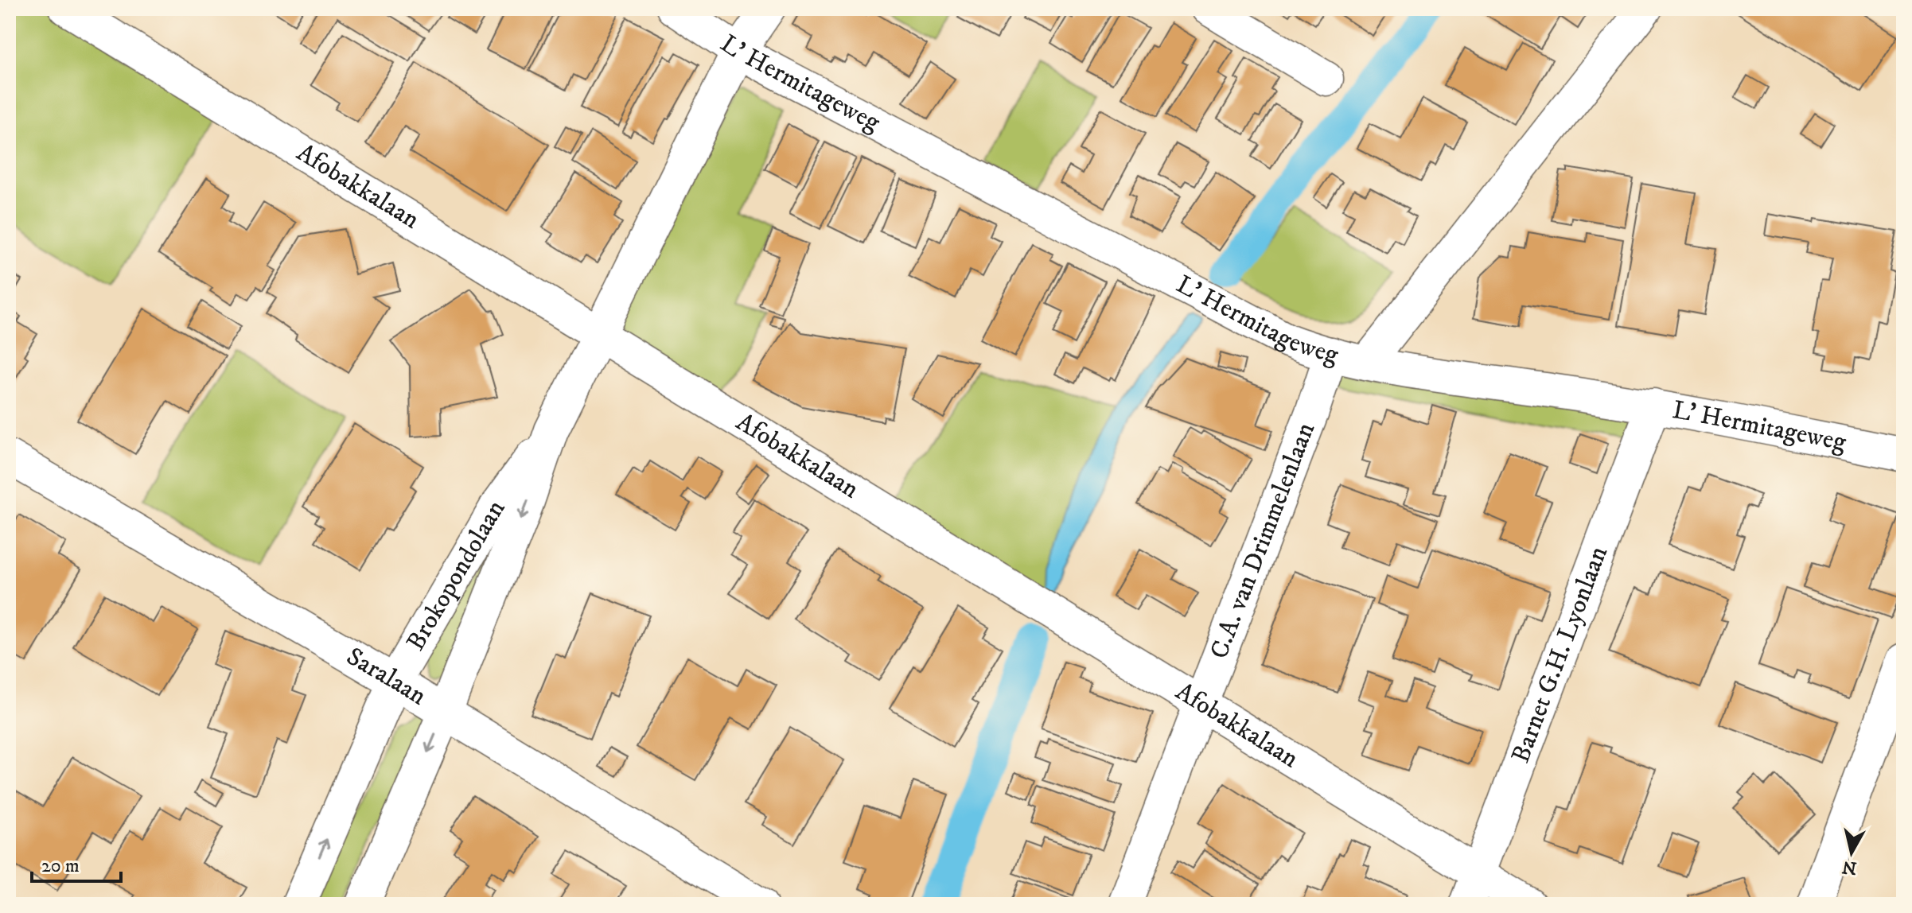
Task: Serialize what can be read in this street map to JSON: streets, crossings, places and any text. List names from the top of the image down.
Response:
{
  "streets": {
    "street": [
      "L' Hermitageweg",
      "Afobakkalaan",
      "C.A. van Drimmelenlaan",
      "Brokopondolaan",
      "Barnet G.H. Lyonlaan",
      "Saralaan"
    ]
  },
  "crossings": [
    ["L' Hermitageweg", "C.A. van Drimmelenlaan"],
    ["L' Hermitageweg", "Brokopondolaan"],
    ["L' Hermitageweg", "Barnet G.H. Lyonlaan"],
    ["Afobakkalaan", "C.A. van Drimmelenlaan"],
    ["Afobakkalaan", "Brokopondolaan"],
    ["Afobakkalaan", "Barnet G.H. Lyonlaan"],
    ["Brokopondolaan", "Saralaan"]
  ],
  "scale_bar": "20 m",
  "north": "bottom"
}
